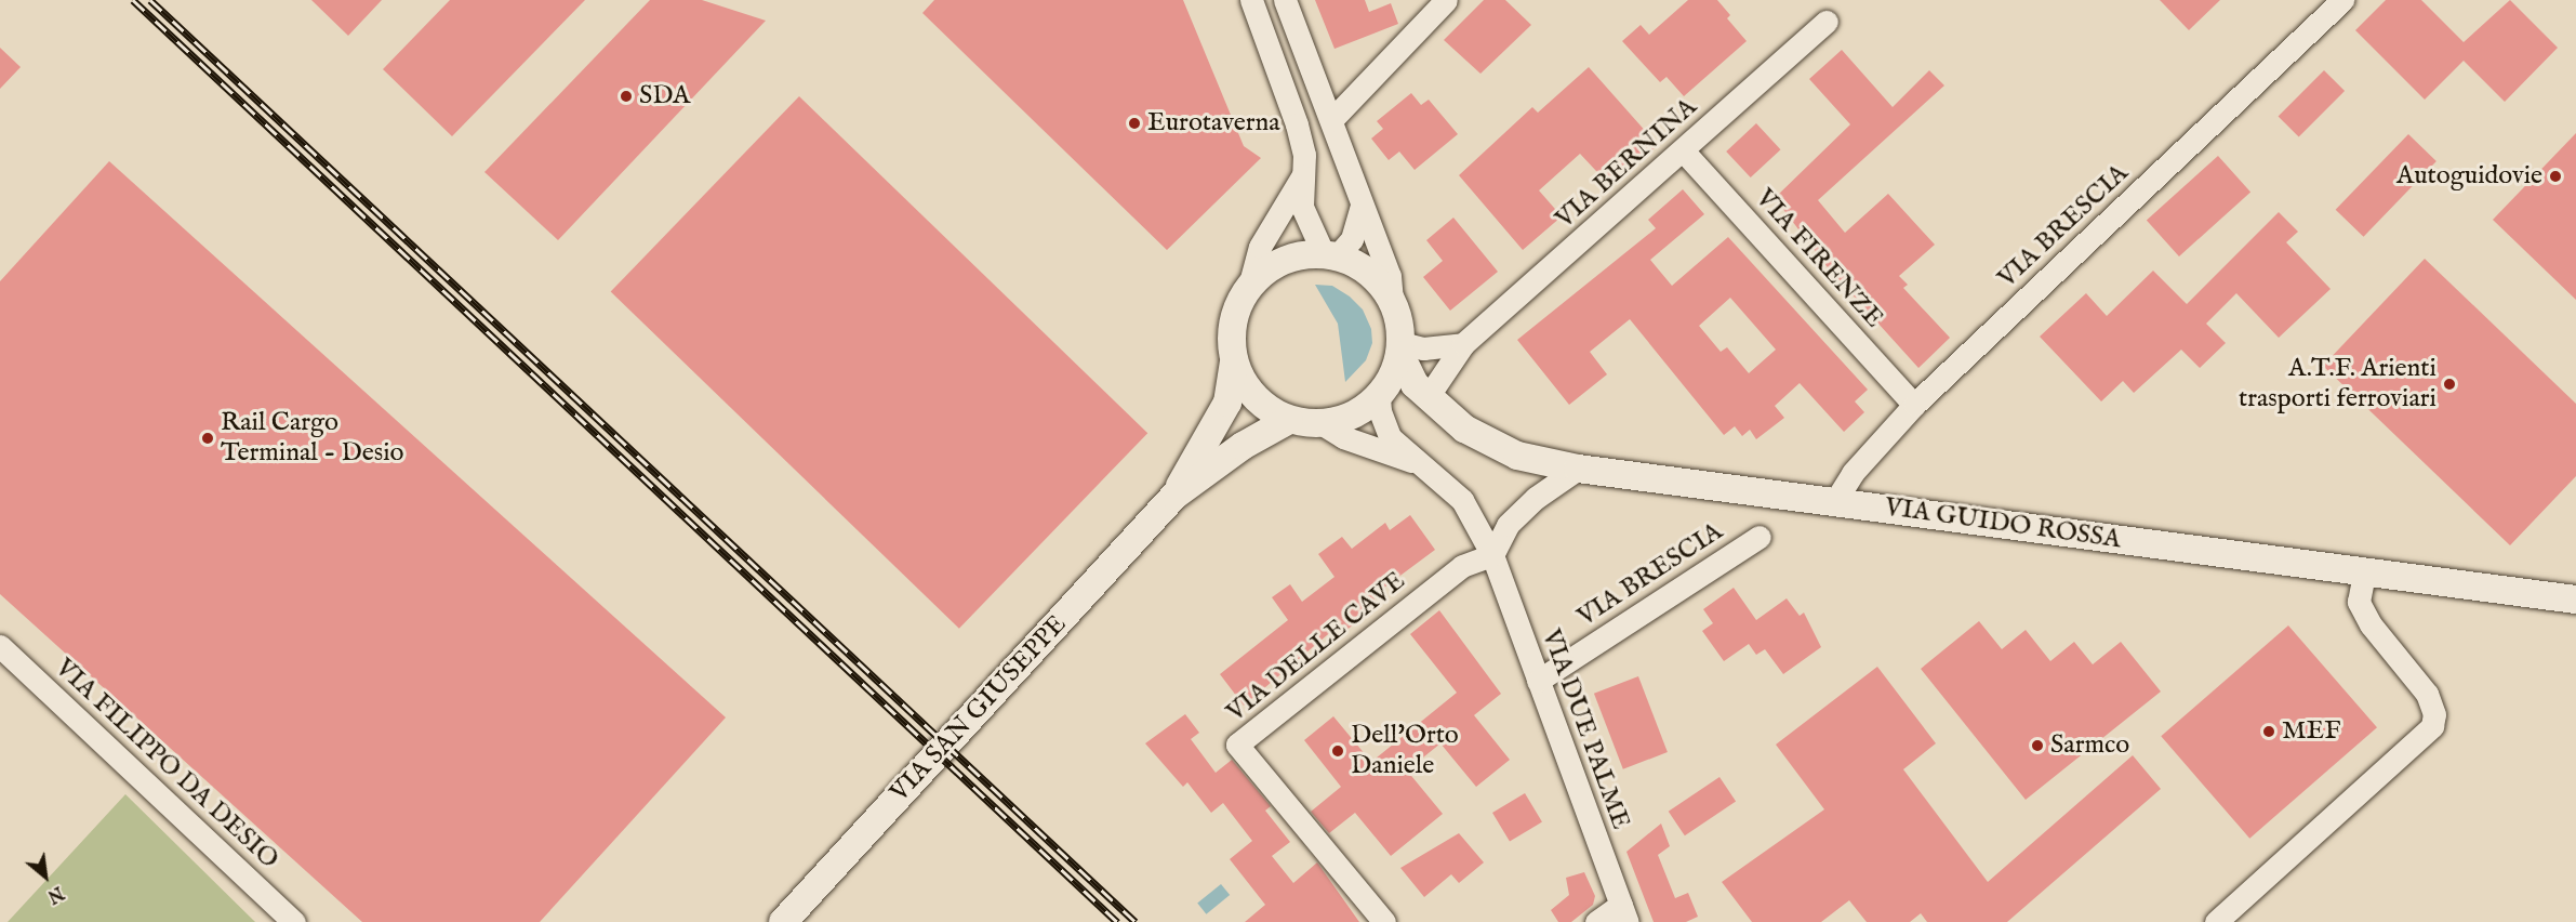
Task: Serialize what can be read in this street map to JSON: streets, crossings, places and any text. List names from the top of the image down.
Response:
{
  "streets": {
    "street": [
      "VIA BERNINA",
      "VIA BRESCIA",
      "VIA FIRENZE",
      "VIA GUIDO ROSSA",
      "VIA DELLE CAVE",
      "VIA SAN GIUSEPPE",
      "VIA DUE PALME",
      "VIA FILIPPO DA DESIO"
    ]
  },
  "crossings": [
    ["VIA BERNINA", "VIA FIRENZE"],
    ["VIA BERNINA", "VIA GUIDO ROSSA"],
    ["VIA BRESCIA", "VIA FIRENZE"],
    ["VIA BRESCIA", "VIA GUIDO ROSSA"],
    ["VIA BRESCIA", "VIA DUE PALME"],
    ["VIA GUIDO ROSSA", "VIA SAN GIUSEPPE"],
    ["VIA GUIDO ROSSA", "VIA DUE PALME"],
    ["VIA DELLE CAVE", "VIA DUE PALME"],
    ["VIA SAN GIUSEPPE", "VIA DUE PALME"]
  ],
  "places": [
    "SDA",
    "Eurotaverna",
    "Autoguidovie",
    "A.T.F. Arienti trasporti ferroviari",
    "Rail Cargo Terminal - Desio",
    "MEF",
    "Sarmco",
    "Dell'Orto Daniele"
  ],
  "north": "bottom right"
}
